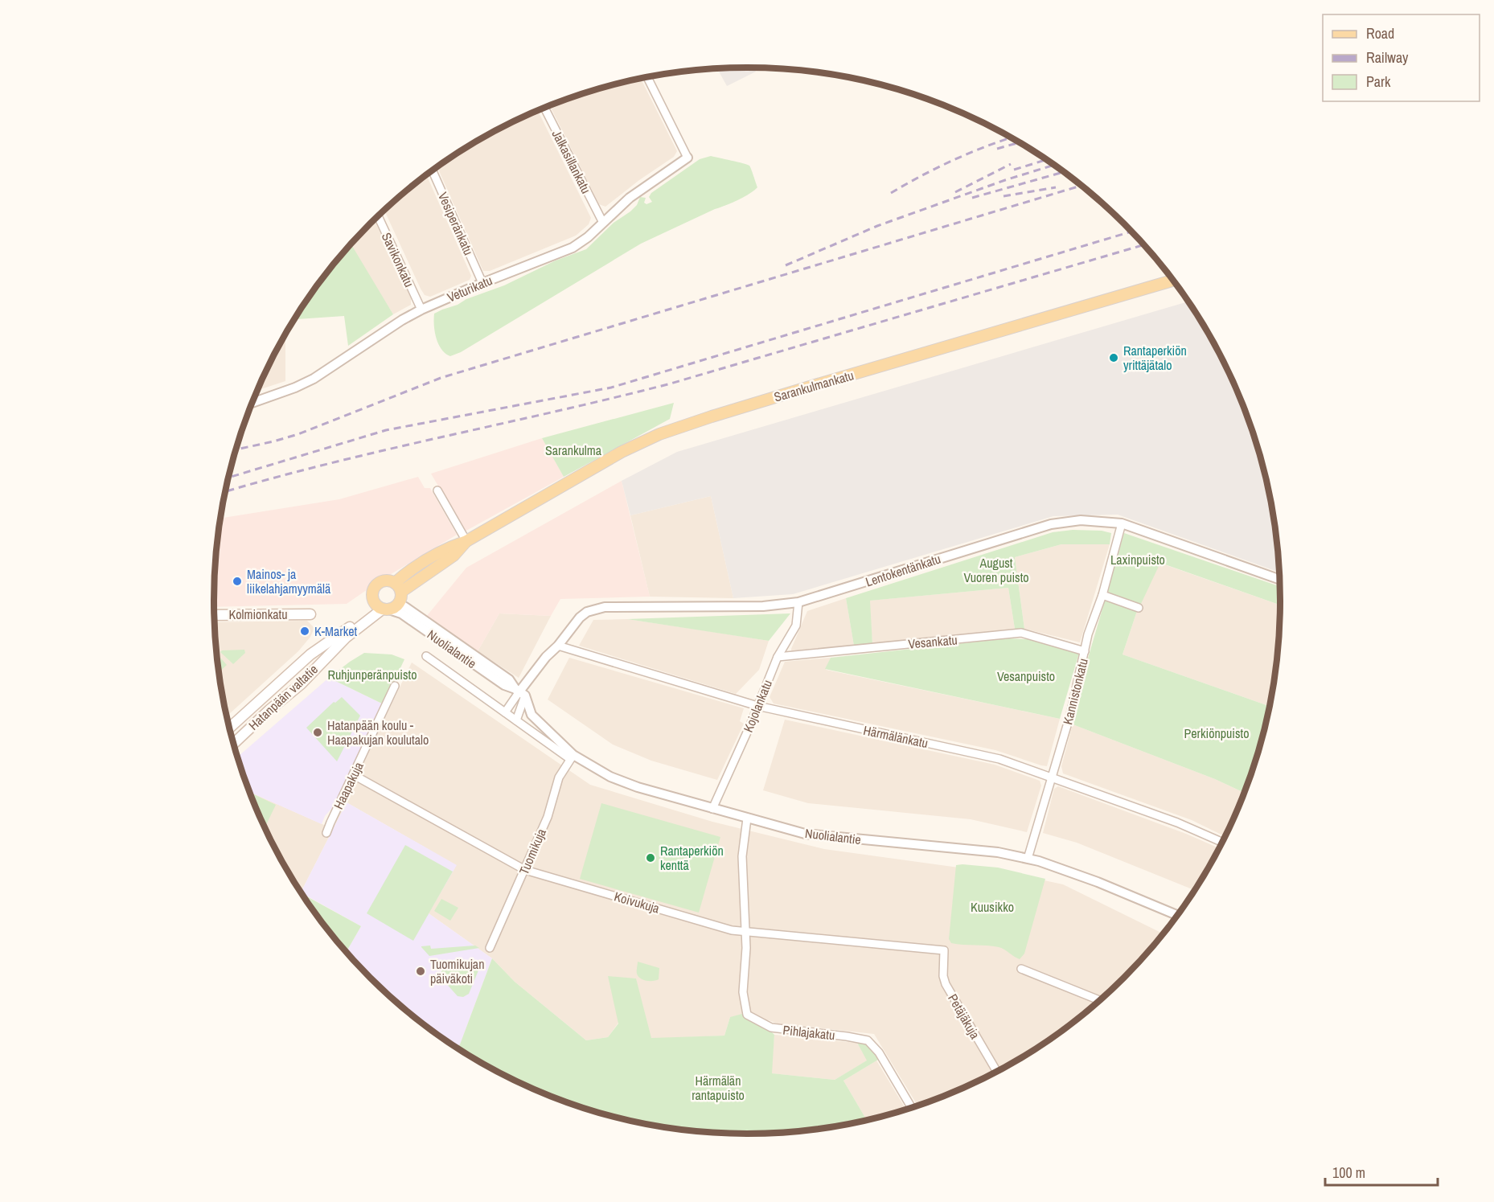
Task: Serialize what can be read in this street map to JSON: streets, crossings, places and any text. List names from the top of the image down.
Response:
{
  "streets": {
    "main road": ["Sarankulmankatu", "Kolmionkatu", "Hatanpään valtatie"],
    "street": [
      "Jalkasillankatu",
      "Vesiperänkatu",
      "Savikonkatu",
      "Veturikatu",
      "Lentokentänkatu",
      "Vesankatu",
      "Nuolialantie",
      "Kannistonkatu",
      "Kojolankatu",
      "Härmälänkatu",
      "Haapakuja",
      "Tuomikuja",
      "Koivukuja",
      "Petäjäkuja",
      "Pihlajakatu"
    ]
  },
  "crossings": [
    ["Jalkasillankatu", "Veturikatu"],
    ["Vesiperänkatu", "Veturikatu"],
    ["Savikonkatu", "Veturikatu"],
    ["Sarankulmankatu", "Nuolialantie"],
    ["Sarankulmankatu", "Hatanpään valtatie"],
    ["Lentokentänkatu", "Nuolialantie"],
    ["Lentokentänkatu", "Kannistonkatu"],
    ["Lentokentänkatu", "Kojolankatu"],
    ["Lentokentänkatu", "Härmälänkatu"],
    ["Vesankatu", "Kannistonkatu"],
    ["Vesankatu", "Kojolankatu"],
    ["Nuolialantie", "Kannistonkatu"],
    ["Nuolialantie", "Hatanpään valtatie"],
    ["Nuolialantie", "Kojolankatu"],
    ["Nuolialantie", "Tuomikuja"],
    ["Nuolialantie", "Pihlajakatu"],
    ["Kannistonkatu", "Härmälänkatu"],
    ["Kojolankatu", "Härmälänkatu"],
    ["Haapakuja", "Koivukuja"],
    ["Tuomikuja", "Koivukuja"],
    ["Koivukuja", "Petäjäkuja"],
    ["Koivukuja", "Pihlajakatu"]
  ],
  "parks": [
    "Sarankulma",
    "Laxinpuisto",
    "August Vuoren puisto",
    "Ruhjunperänpuisto",
    "Vesanpuisto",
    "Perkiönpuisto",
    "Kuusikko",
    "Härmälän rantapuisto"
  ],
  "places": [
    "Rantaperkiön yrittäjätalo",
    "Mainos- ja liikelahjamyymälä",
    "K-Market",
    "Hatanpään koulu - Haapakujan koulutalo",
    "Rantaperkiön kenttä",
    "Tuomikujan päiväkoti"
  ],
  "legend": ["Road", "Railway", "Park"],
  "scale_bar": "100 m"
}
